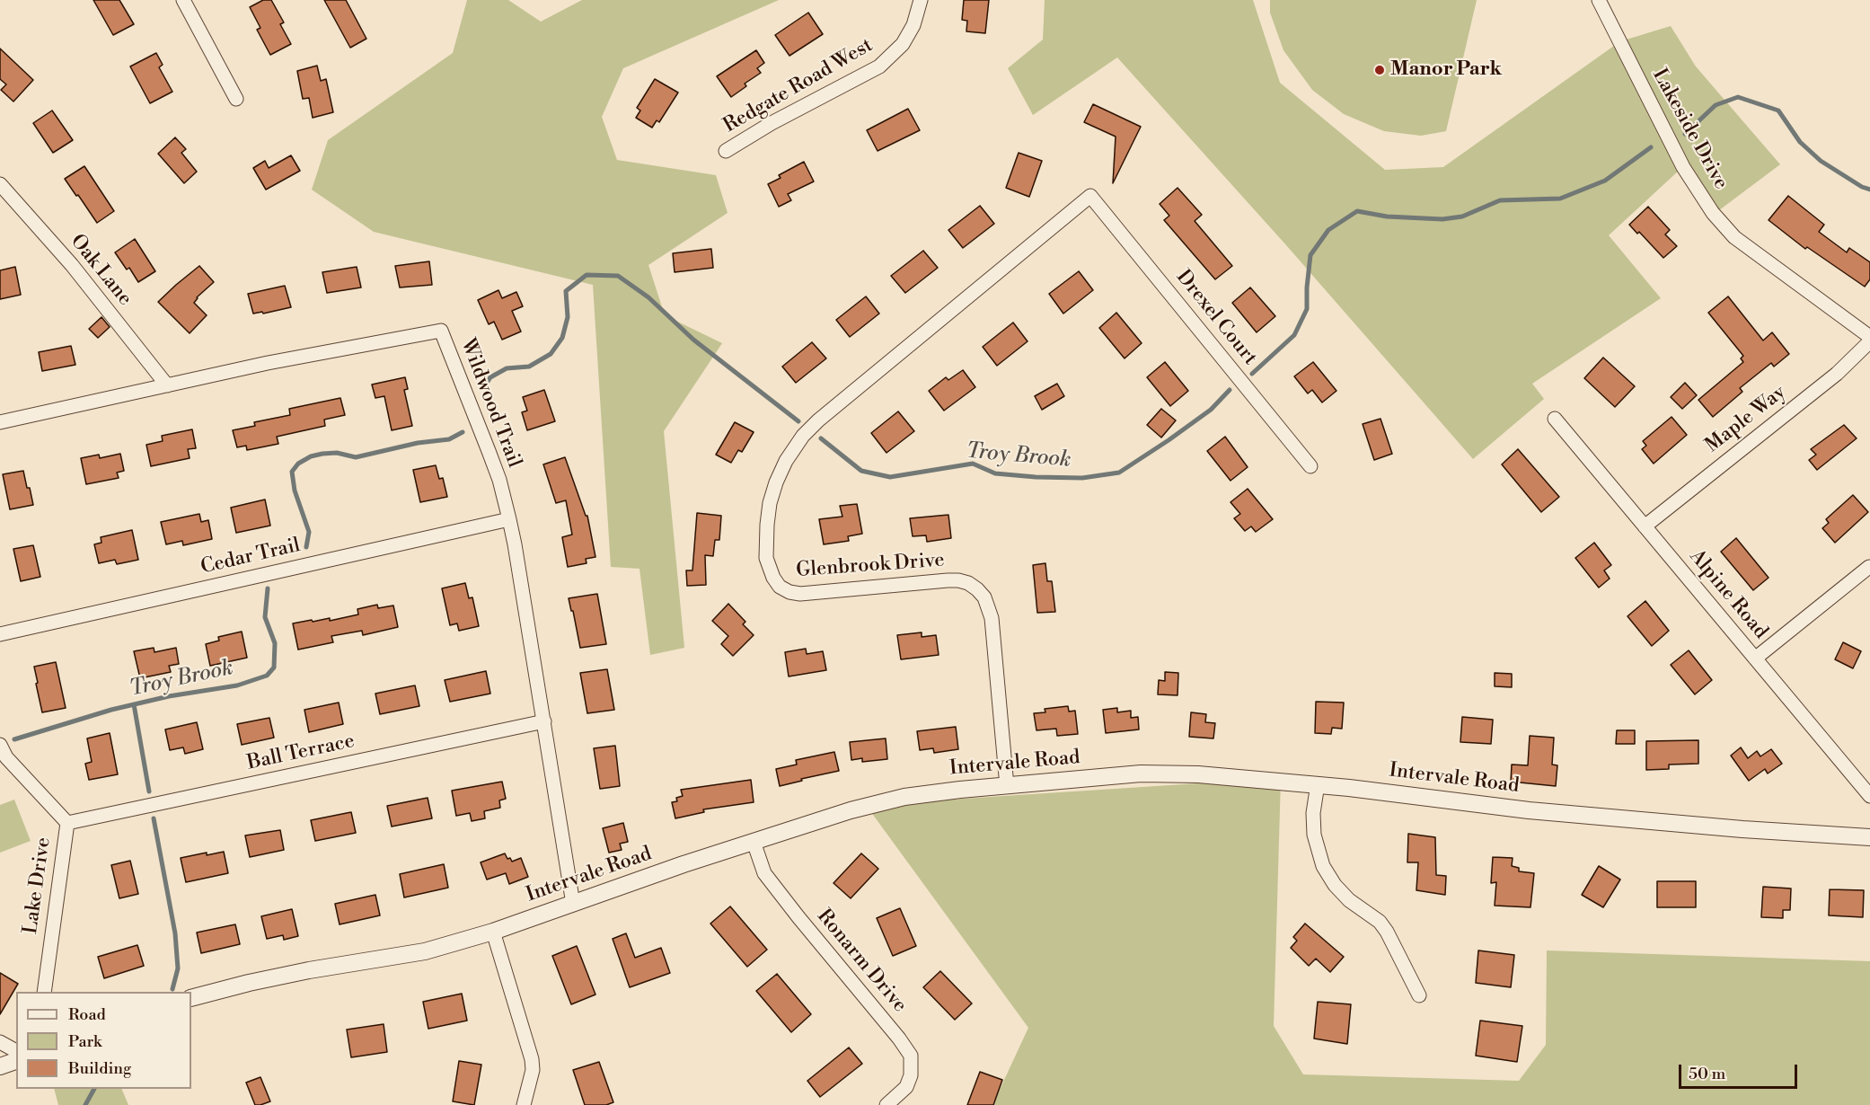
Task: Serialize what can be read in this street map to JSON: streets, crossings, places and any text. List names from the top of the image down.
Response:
{
  "streets": {
    "street": [
      "Redgate Road West",
      "Lakeside Drive",
      "Oak Lane",
      "Drexel Court",
      "Wildwood Trail",
      "Maple Way",
      "Cedar Trail",
      "Glenbrook Drive",
      "Alpine Road",
      "Ball Terrace",
      "Intervale Road",
      "Lake Drive",
      "Ronarm Drive"
    ]
  },
  "crossings": [
    ["Oak Lane", "Wildwood Trail"],
    ["Drexel Court", "Glenbrook Drive"],
    ["Wildwood Trail", "Cedar Trail"],
    ["Wildwood Trail", "Ball Terrace"],
    ["Wildwood Trail", "Intervale Road"],
    ["Maple Way", "Alpine Road"],
    ["Glenbrook Drive", "Intervale Road"],
    ["Ball Terrace", "Lake Drive"],
    ["Intervale Road", "Ronarm Drive"]
  ],
  "water": ["Troy Brook"],
  "places": ["Manor Park"],
  "legend": ["Road", "Park", "Building"],
  "scale_bar": "50 m"
}
